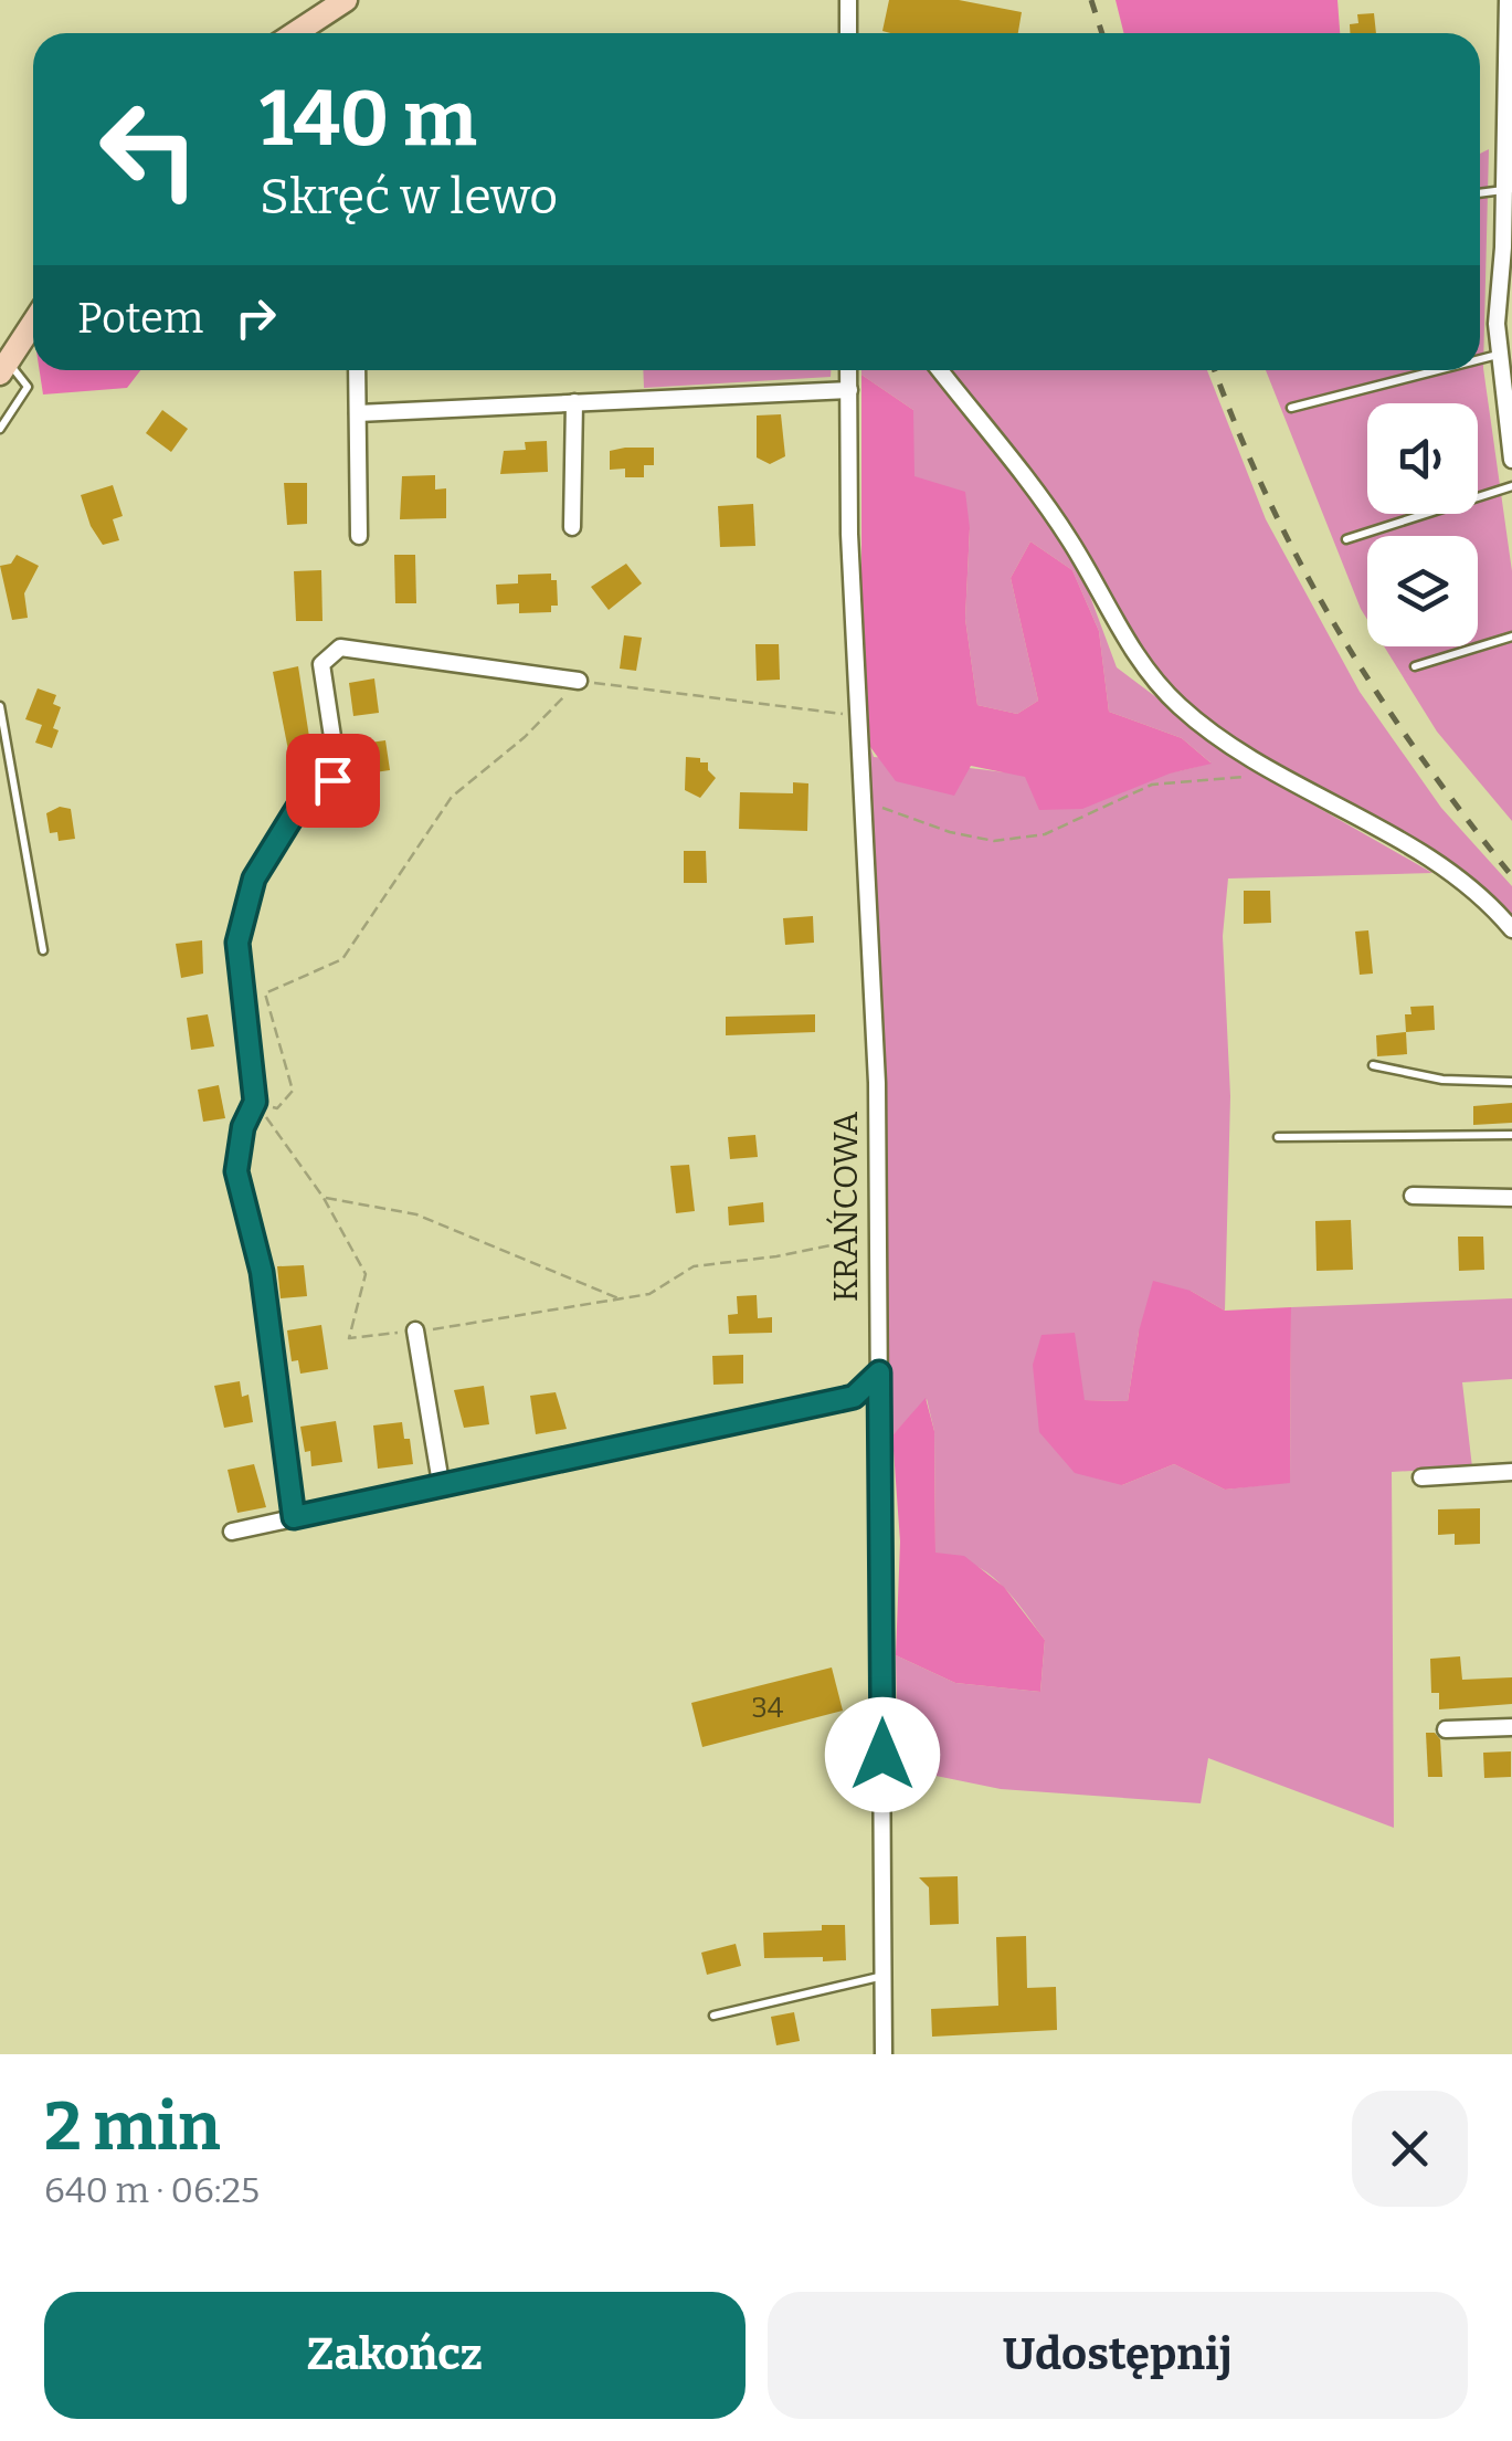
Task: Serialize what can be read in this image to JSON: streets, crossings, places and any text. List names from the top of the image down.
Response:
{
  "streets": {
    "street": ["KRAŃCOWA"]
  },
  "house_numbers": ["34"],
  "page": {
    "turn": ["140 m", "Skręć w lewo"],
    "then": "Potem",
    "heading": ["2 min", "640 m · 06:25"],
    "buttons": ["Zakończ", "Udostępnij"]
  }
}
